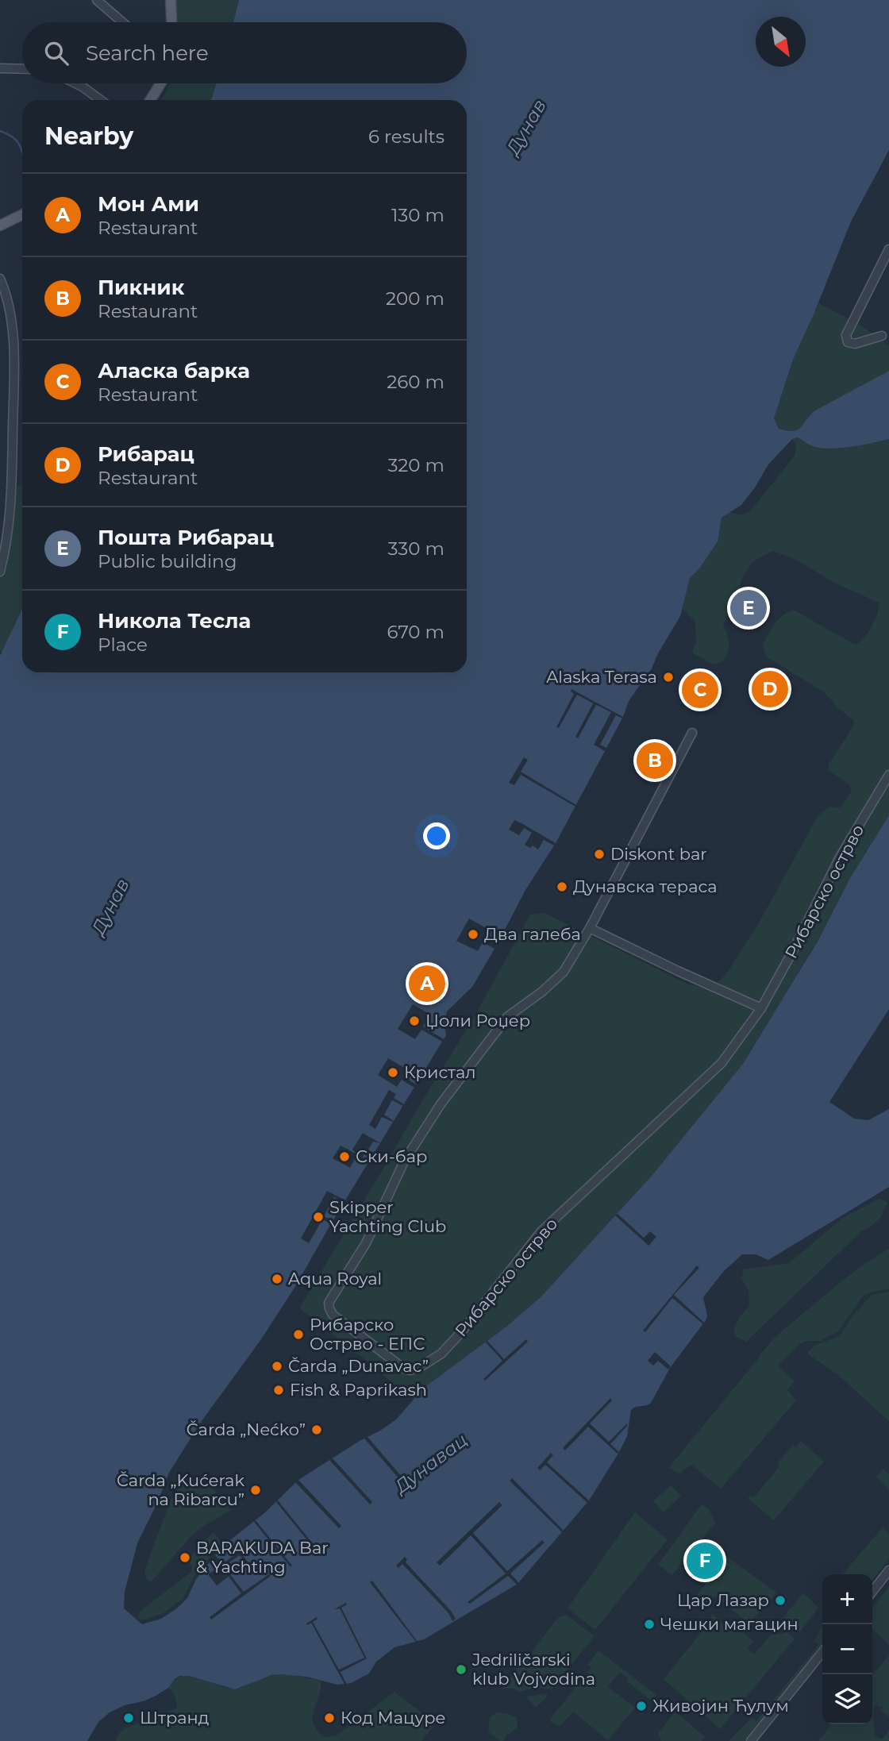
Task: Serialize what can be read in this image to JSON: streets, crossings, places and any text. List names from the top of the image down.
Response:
{
  "streets": {
    "street": ["Рибарско острво"]
  },
  "water": ["Дунав", "Дунавац"],
  "places": [
    "Alaska Terasa",
    "Diskont bar",
    "Дунавска тераса",
    "Два галеба",
    "Џоли Роџер",
    "Кристал",
    "Ски-бар",
    "Skipper Yachting Club",
    "Aqua Royal",
    "Рибарско Острво - ЕПС",
    "Čarda „Dunavac”",
    "Fish & Paprikash",
    "Čarda „Nećko”",
    "Čarda „Kućerak na Ribarcu”",
    "BARAKUDA Bar & Yachting",
    "Цар Лазар",
    "Чешки магацин",
    "Jedriličarski klub Vojvodina",
    "Живојин Ћулум",
    "Штранд",
    "Код Мацуре"
  ],
  "north": "bottom right",
  "page": {
    "search": "Search here",
    "heading": ["Nearby", "6 results"],
    "list": [
      {
        "mark": "A",
        "name": "Мон Ами",
        "note": "Restaurant",
        "value": "130 m"
      },
      {
        "mark": "B",
        "name": "Пикник",
        "note": "Restaurant",
        "value": "200 m"
      },
      {
        "mark": "C",
        "name": "Аласка барка",
        "note": "Restaurant",
        "value": "260 m"
      },
      {
        "mark": "D",
        "name": "Рибарац",
        "note": "Restaurant",
        "value": "320 m"
      },
      {
        "mark": "E",
        "name": "Пошта Рибарац",
        "note": "Public building",
        "value": "330 m"
      },
      {
        "mark": "F",
        "name": "Никола Тесла",
        "note": "Place",
        "value": "670 m"
      }
    ],
    "pins": [
      "E",
      "D",
      "C",
      "B",
      "A",
      "F"
    ],
    "map_buttons": ["+", "−"]
  }
}
